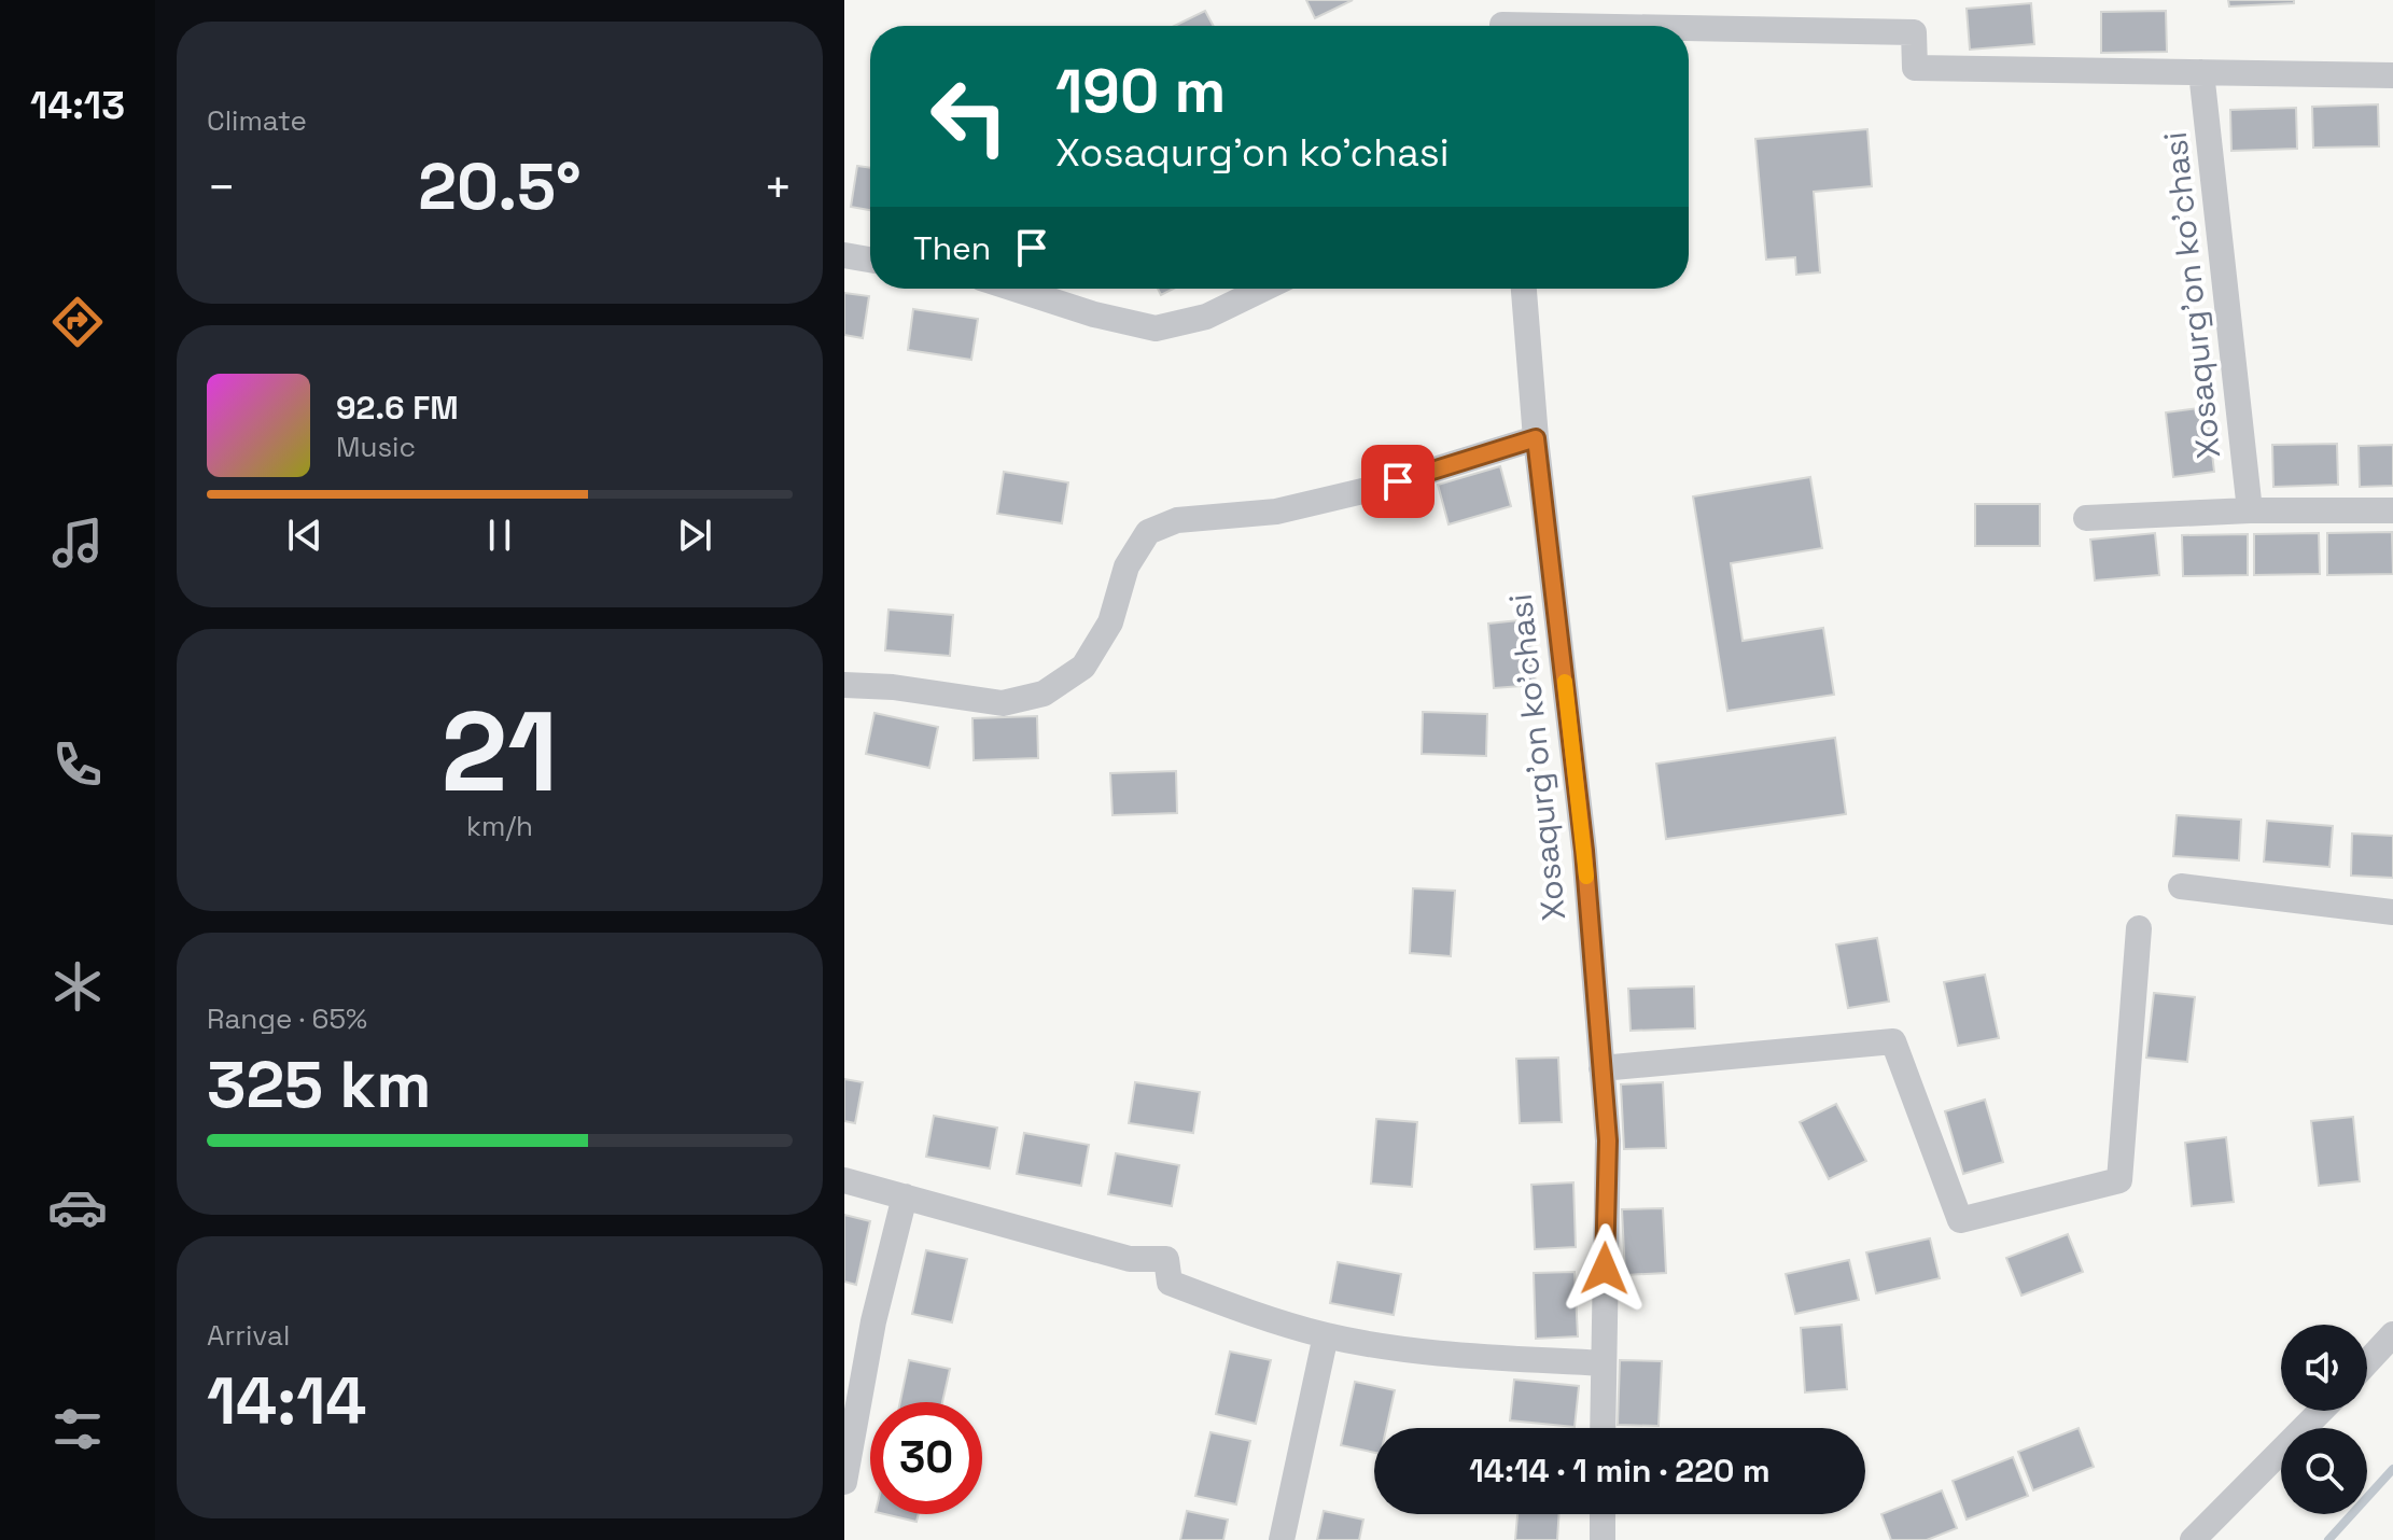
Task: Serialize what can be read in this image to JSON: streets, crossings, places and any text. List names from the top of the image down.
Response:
{
  "streets": {
    "street": ["Xosaqurg'on ko'chasi"]
  },
  "page": {
    "tabs": "14:13",
    "tile": [
      "Climate",
      ["21", "km/h"],
      ["Range · 65%", "325 km"],
      ["Arrival", "14:14"]
    ],
    "turn": ["190 m", "Xosaqurg'on ko'chasi"],
    "heat": ["−", "20.5°", "+"],
    "then": "Then",
    "song": ["92.6 FM", "Music"],
    "limit": "30",
    "trip": "14:14 · 1 min · 220 m"
  }
}
